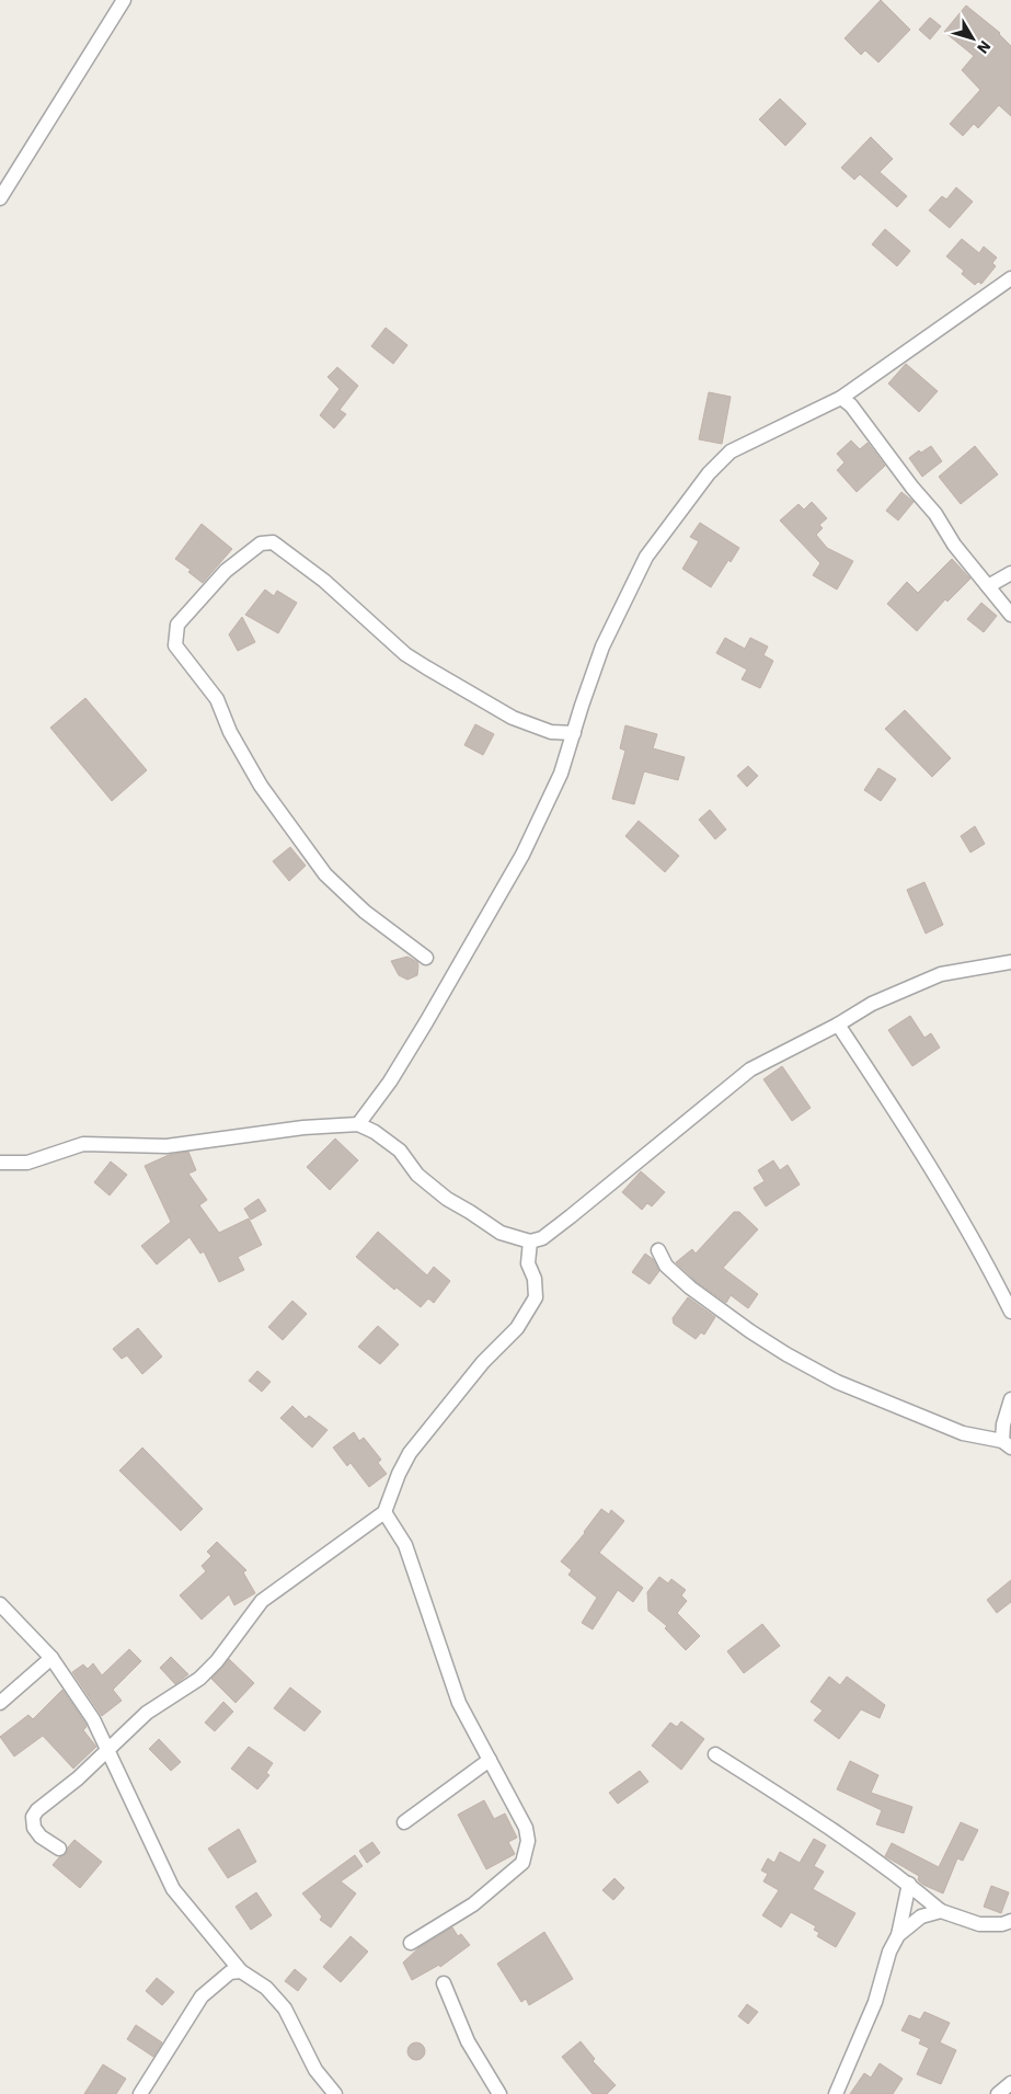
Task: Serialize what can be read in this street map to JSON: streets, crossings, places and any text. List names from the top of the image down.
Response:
{
  "north": "bottom right"
}
